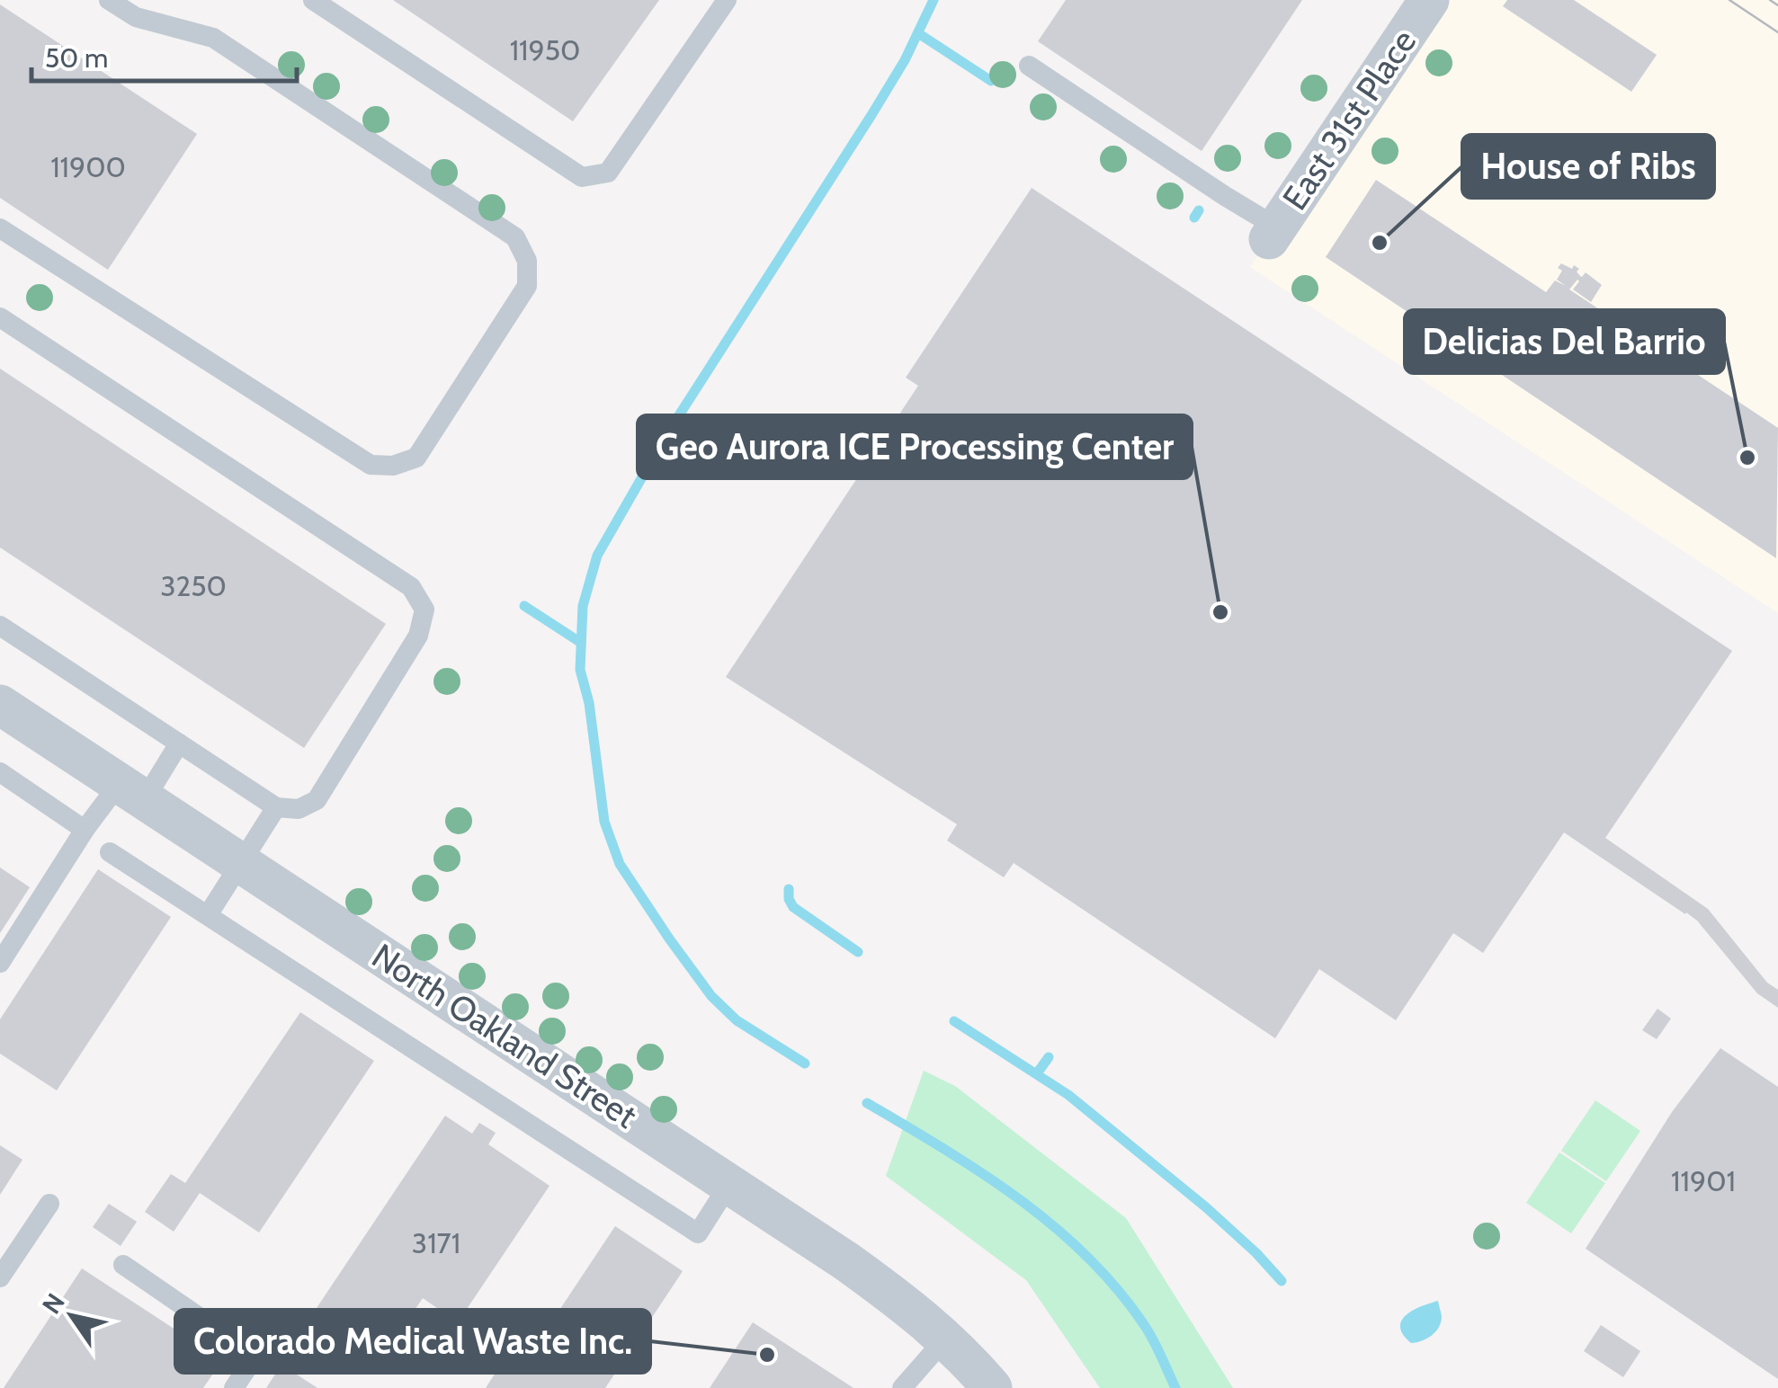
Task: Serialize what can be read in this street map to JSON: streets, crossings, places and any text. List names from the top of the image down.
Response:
{
  "streets": {
    "street": ["East 31st Place", "North Oakland Street"]
  },
  "places": [
    "House of Ribs",
    "Delicias Del Barrio",
    "Geo Aurora ICE Processing Center",
    "Colorado Medical Waste Inc."
  ],
  "house_numbers": [
    "11950",
    "11900",
    "3250",
    "11901",
    "3171"
  ],
  "scale_bar": "50 m",
  "north": "top left"
}
